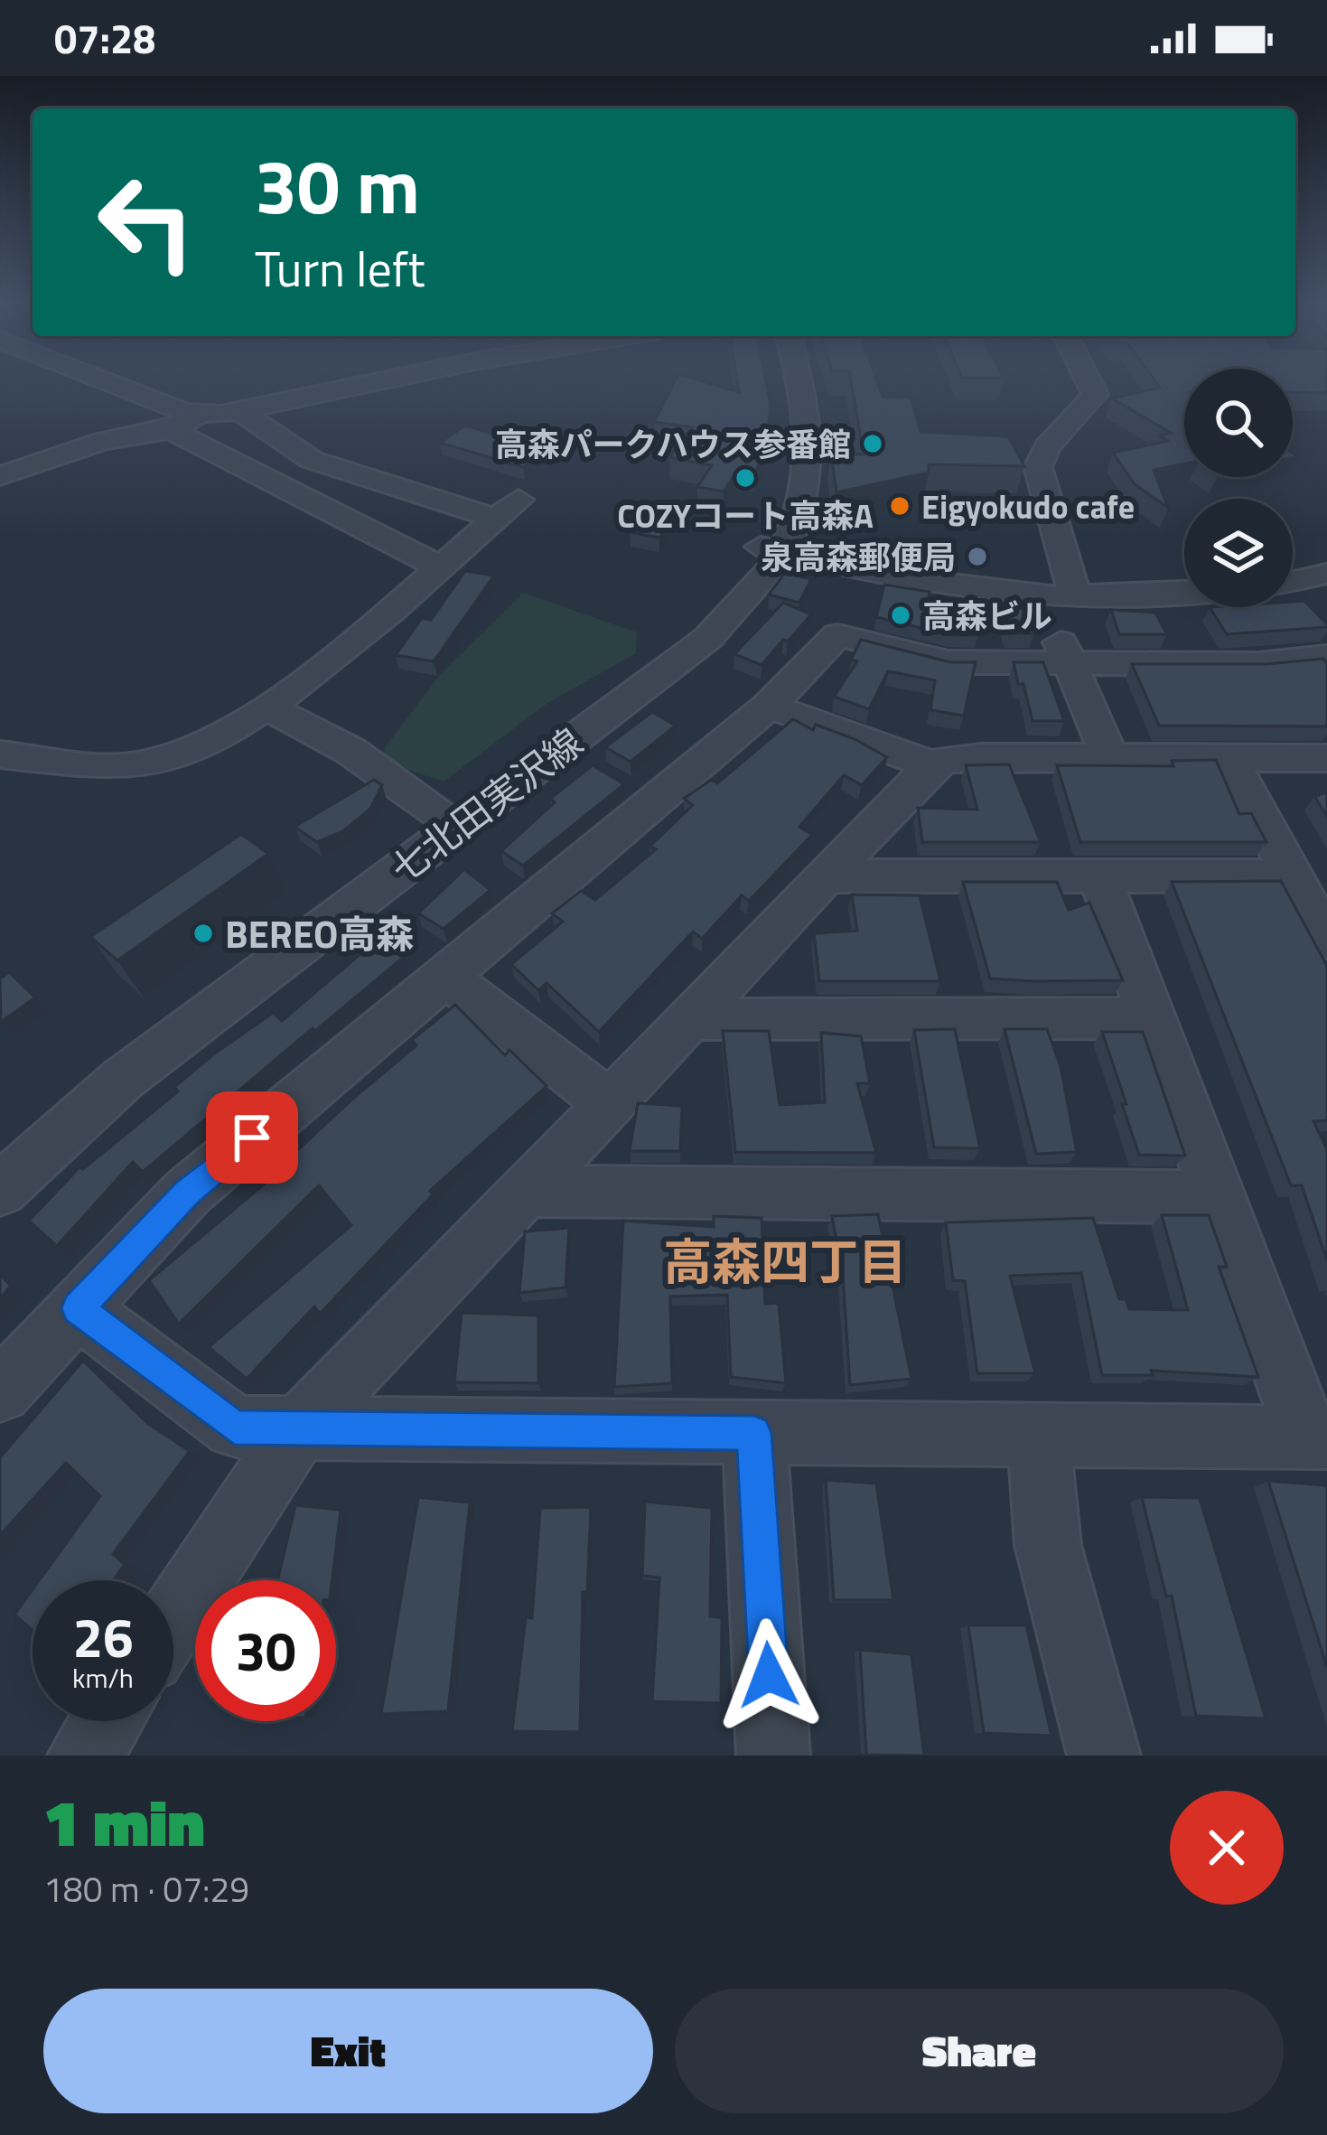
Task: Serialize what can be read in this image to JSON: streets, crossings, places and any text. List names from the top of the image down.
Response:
{
  "streets": {
    "street": ["七北田実沢線"]
  },
  "districts": ["高森四丁目"],
  "places": [
    "高森パークハウス参番館",
    "COZYコート高森A",
    "Eigyokudo cafe",
    "泉高森郵便局",
    "高森ビル",
    "BEREO高森"
  ],
  "page": {
    "status": "07:28",
    "turn": ["30 m", "Turn left"],
    "speed": "26 km/h",
    "limit": "30",
    "heading": ["1 min", "180 m · 07:29"],
    "buttons": ["Exit", "Share"]
  }
}
